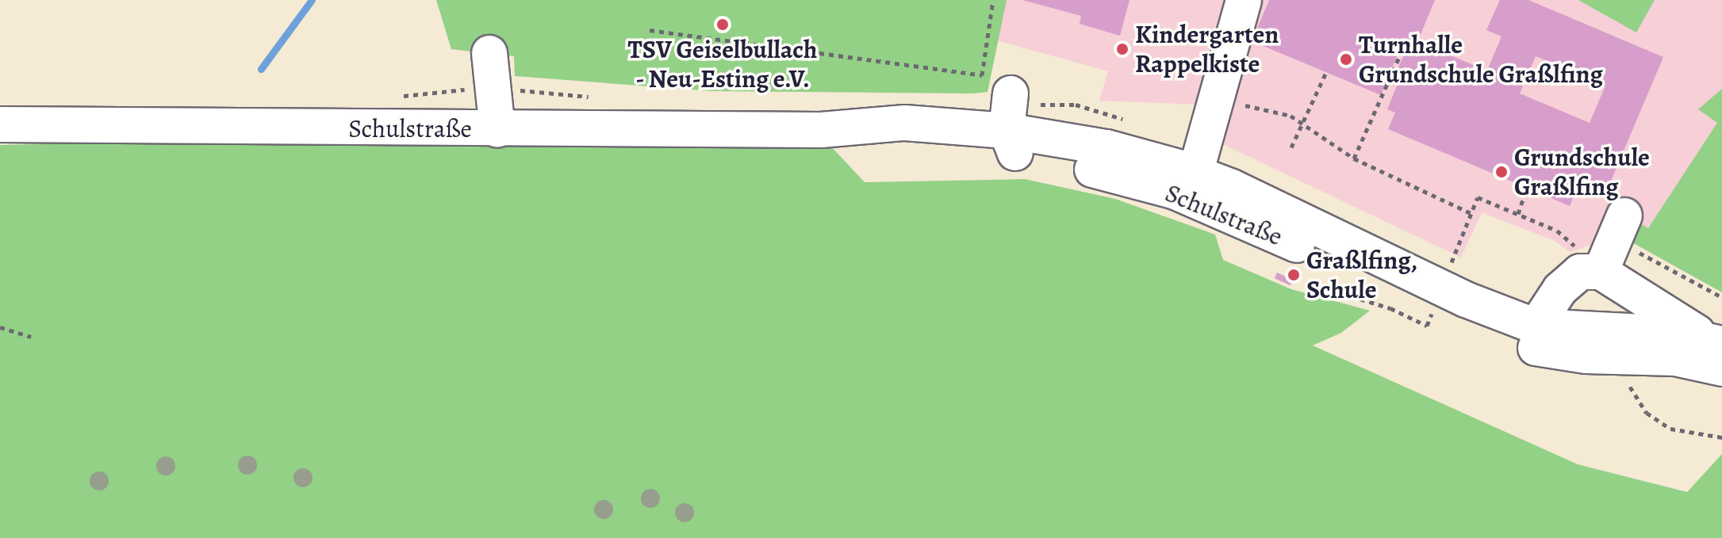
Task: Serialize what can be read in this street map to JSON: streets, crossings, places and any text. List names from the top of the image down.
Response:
{
  "streets": {
    "street": ["Schulstraße"]
  },
  "places": [
    "TSV Geiselbullach - Neu-Esting e.V.",
    "Kindergarten Rappelkiste",
    "Turnhalle Grundschule Graßlfing",
    "Grundschule Graßlfing",
    "Graßlfing, Schule"
  ]
}
